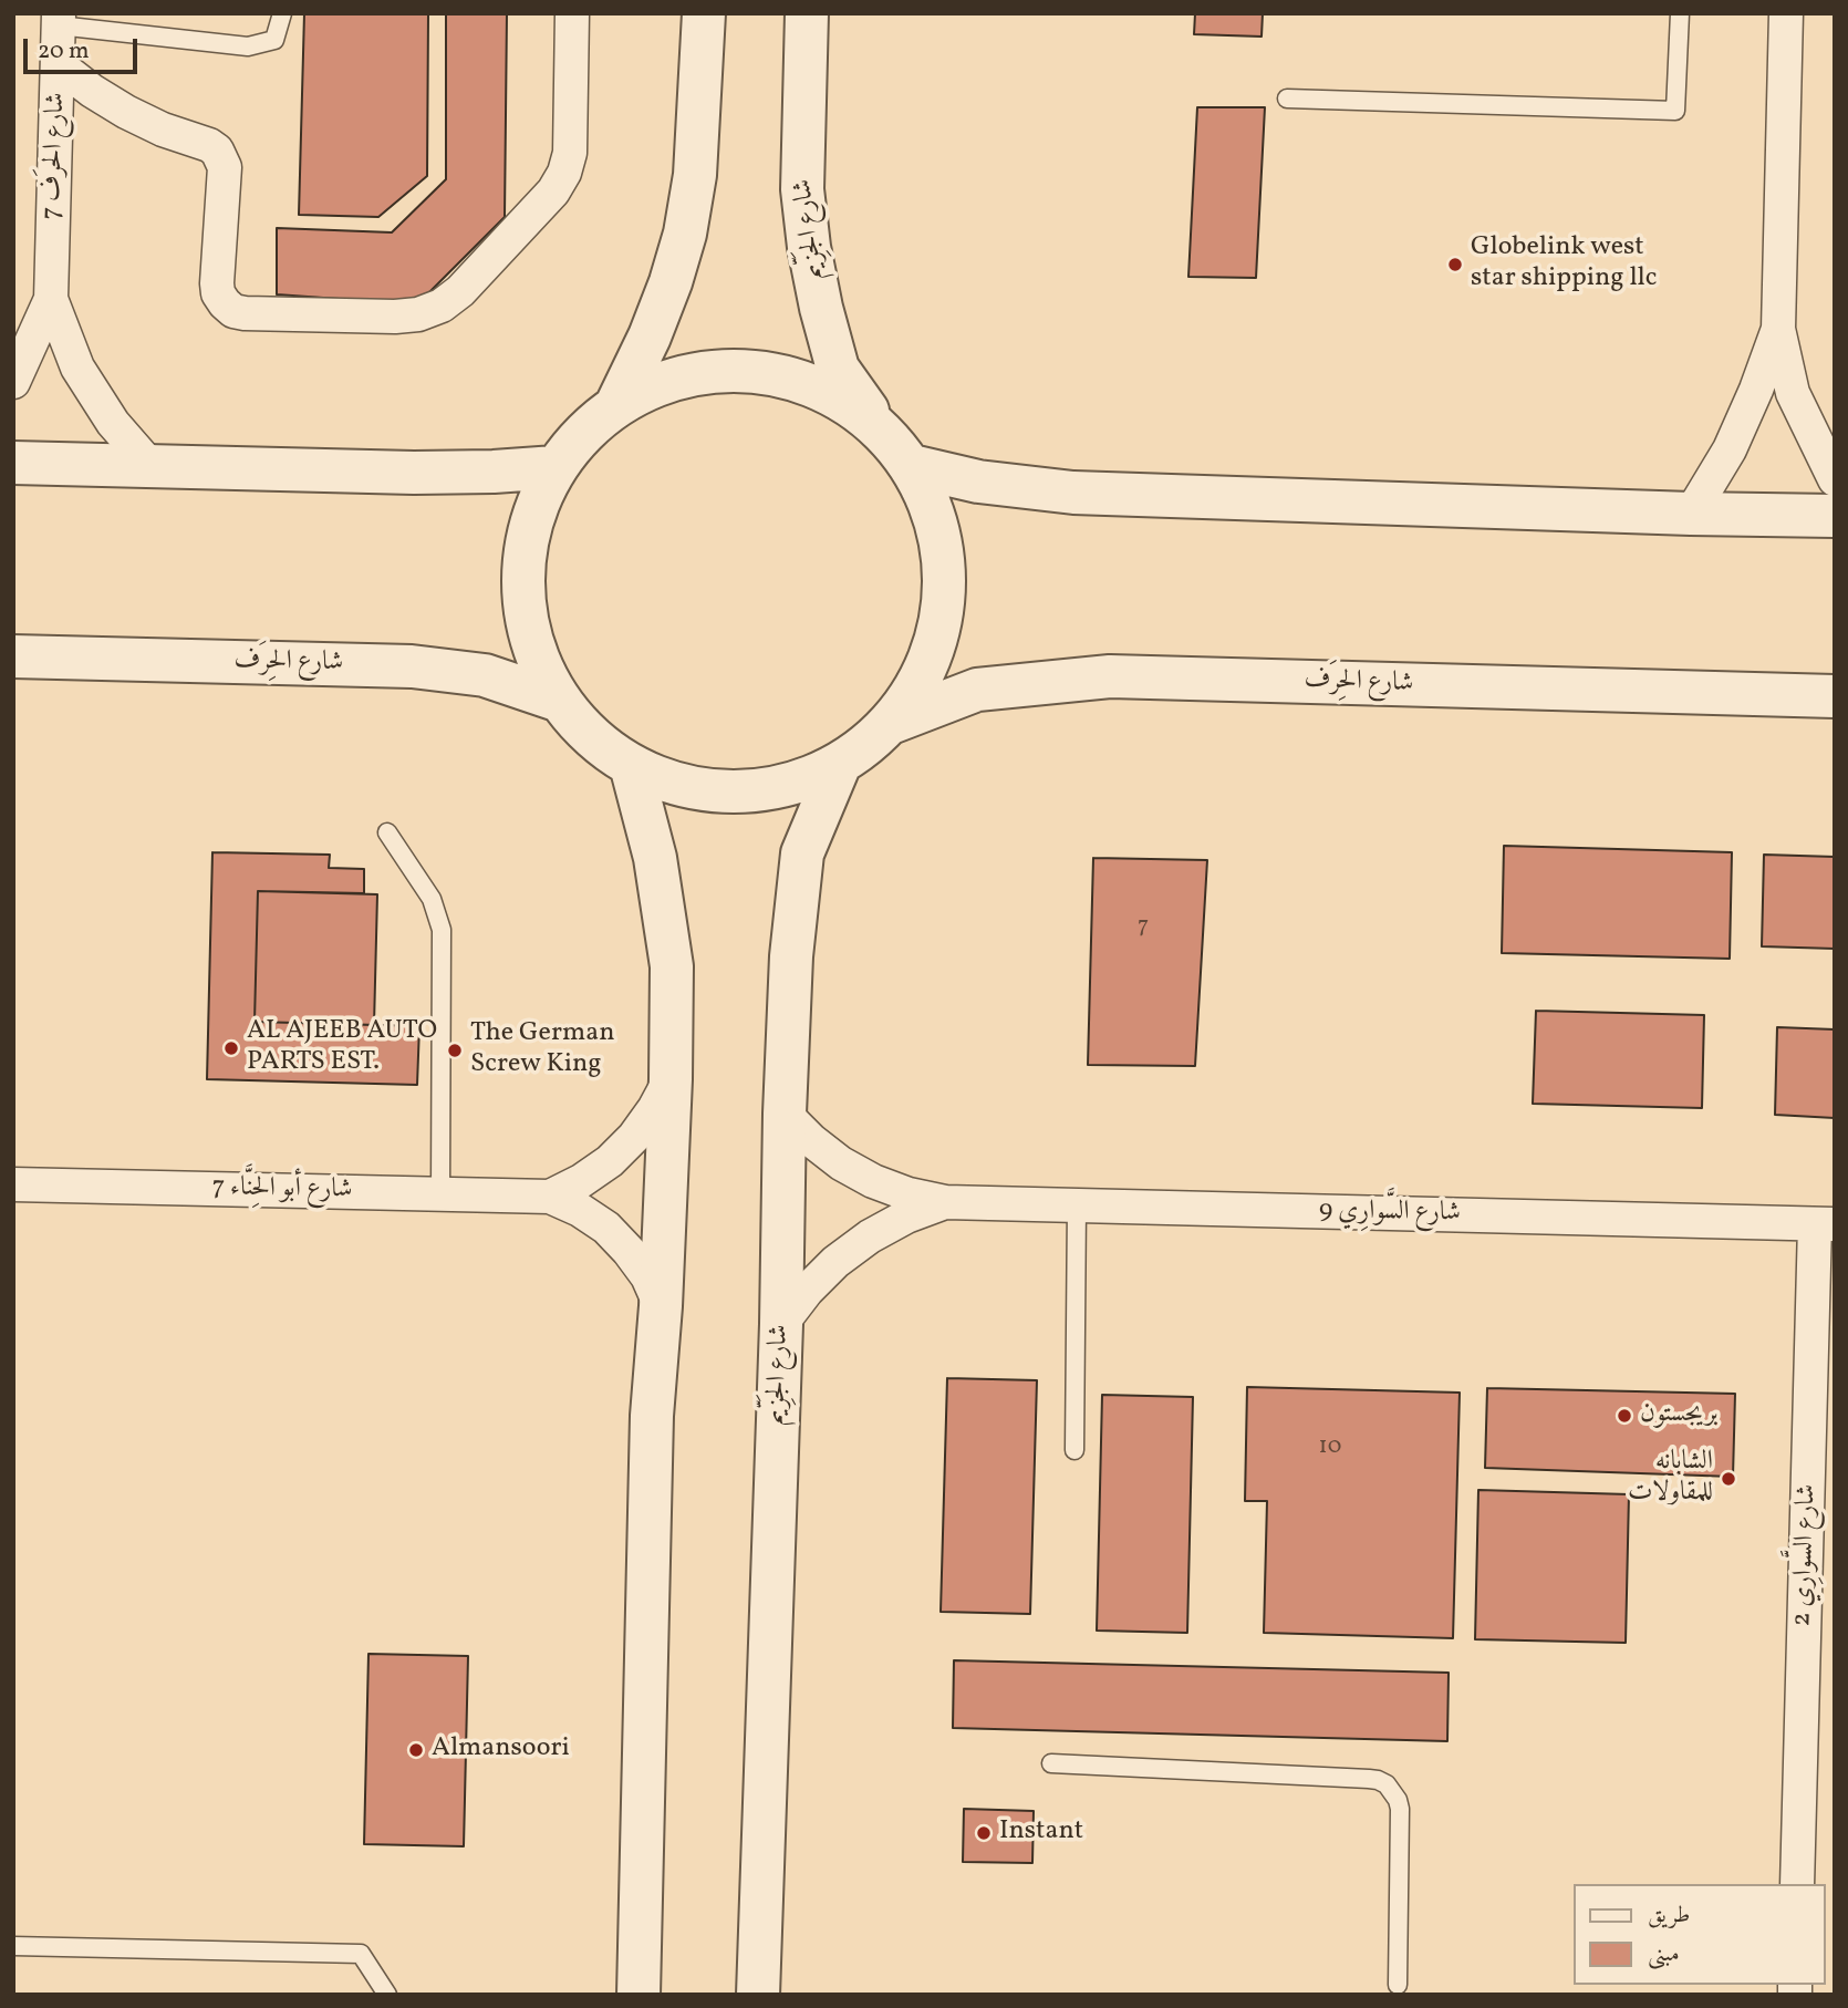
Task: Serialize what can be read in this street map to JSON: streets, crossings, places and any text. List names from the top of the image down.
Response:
{
  "streets": {
    "street": [
      "شارع الحرَف 7",
      "شارع الجَزِّيم",
      "شارع الحِرَف",
      "شارع أبو الحِنَّاء 7",
      "شارع السَّوارِي 9",
      "شارع السَّوارِي 2"
    ]
  },
  "crossings": [
    ["شارع الجَزِّيم", "شارع السَّوارِي 9"],
    ["شارع السَّوارِي 9", "شارع السَّوارِي 2"]
  ],
  "places": [
    "Globelink west star shipping llc",
    "AL AJEEB AUTO PARTS EST.",
    "The German Screw King",
    "بريجستون",
    "الشابانه للمقاولات",
    "Almansoori",
    "Instant"
  ],
  "house_numbers": ["7", "10"],
  "legend": ["طريق", "مبنى"],
  "scale_bar": "20 m"
}
